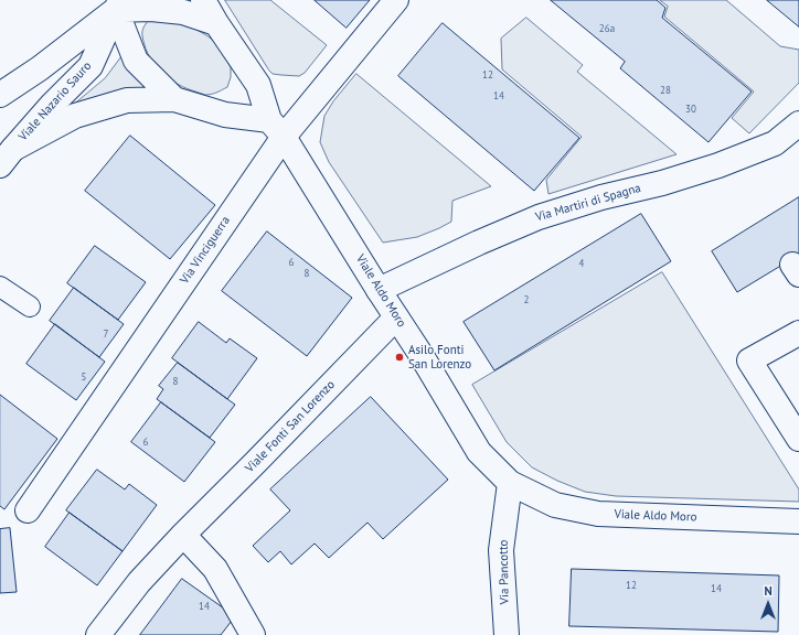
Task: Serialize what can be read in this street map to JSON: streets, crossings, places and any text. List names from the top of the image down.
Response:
{
  "streets": {
    "street": [
      "Viale Nazario Sauro",
      "Via Martiri di Spagna",
      "Via Vinciguerra",
      "Viale Aldo Moro",
      "Viale Fonti San Lorenzo",
      "Via Pancotto"
    ]
  },
  "crossings": [
    ["Via Martiri di Spagna", "Viale Aldo Moro"],
    ["Via Vinciguerra", "Viale Aldo Moro"],
    ["Viale Aldo Moro", "Viale Fonti San Lorenzo"],
    ["Viale Aldo Moro", "Via Pancotto"]
  ],
  "places": ["Asilo Fonti San Lorenzo"],
  "house_numbers": [
    "26a",
    "12",
    "28",
    "14",
    "30",
    "6",
    "4",
    "8",
    "2",
    "7",
    "5",
    "8",
    "6",
    "12",
    "14",
    "14"
  ],
  "north": "top"
}
